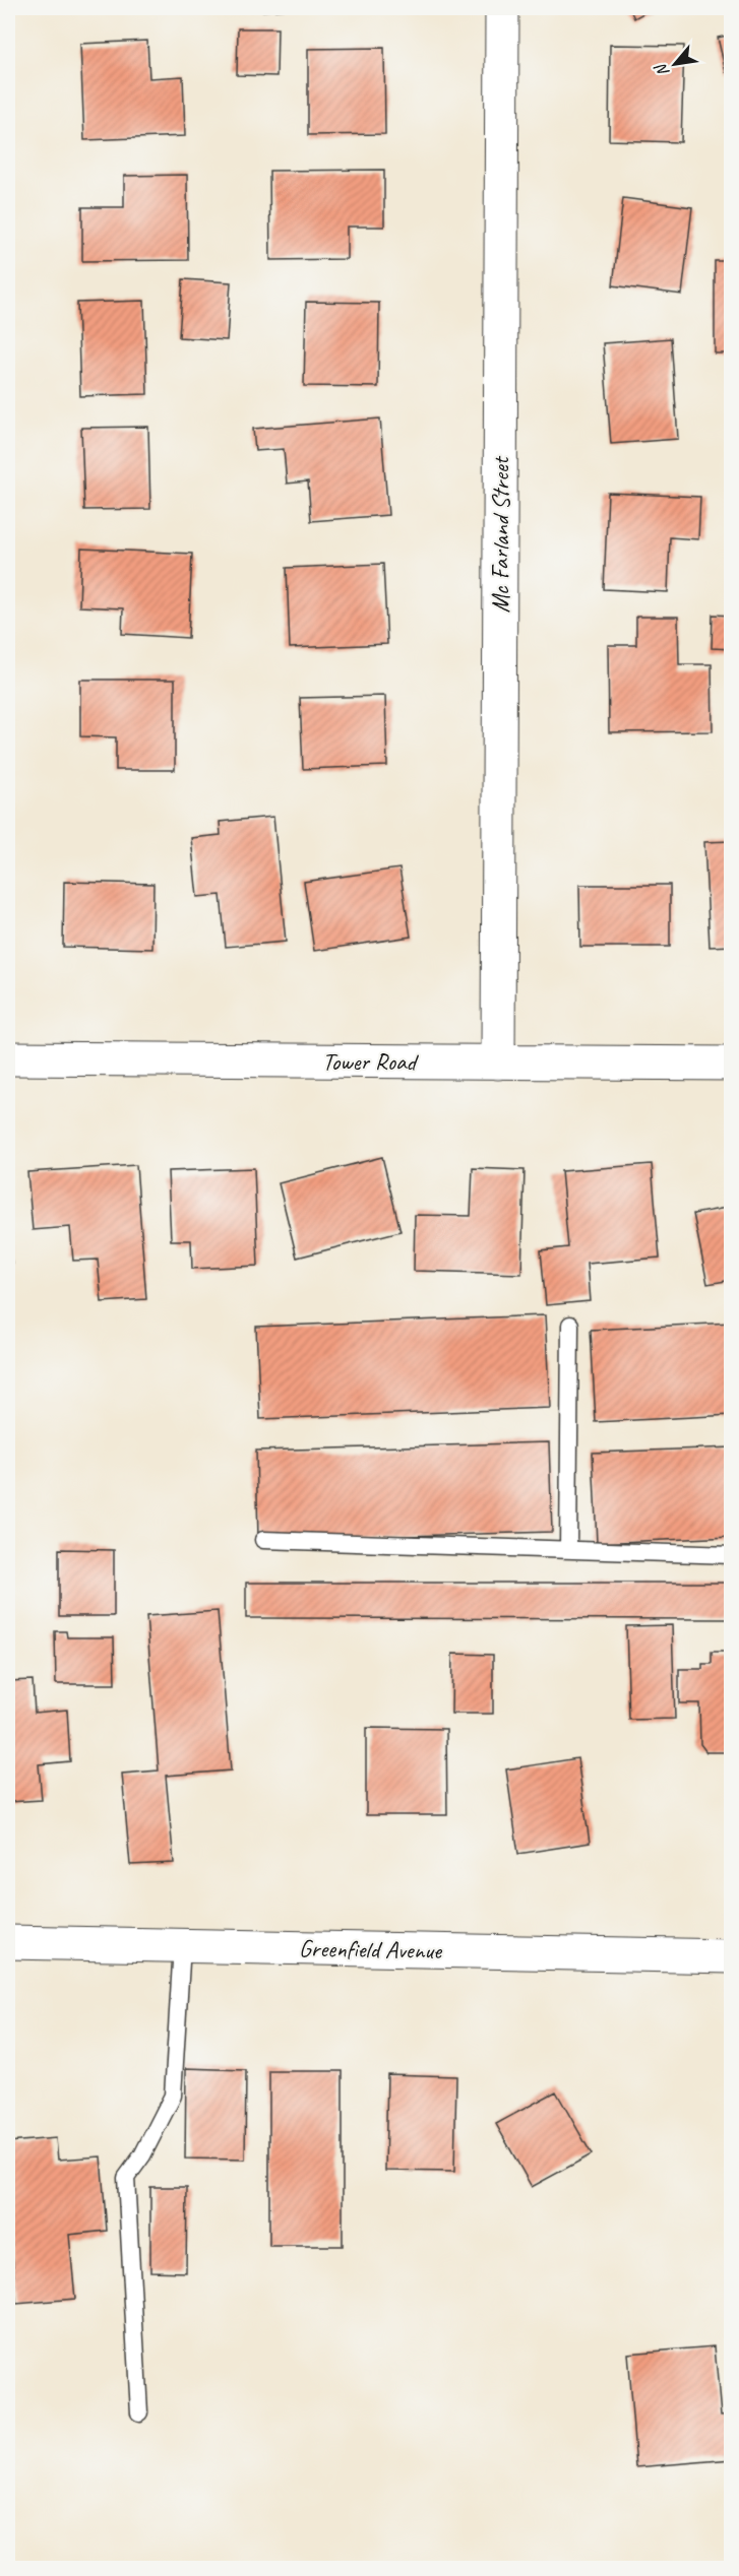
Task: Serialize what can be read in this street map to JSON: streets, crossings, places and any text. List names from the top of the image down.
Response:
{
  "streets": {
    "street": ["Mc Farland Street", "Tower Road", "Greenfield Avenue"]
  },
  "crossings": [
    ["Mc Farland Street", "Tower Road"]
  ],
  "north": "bottom left"
}
